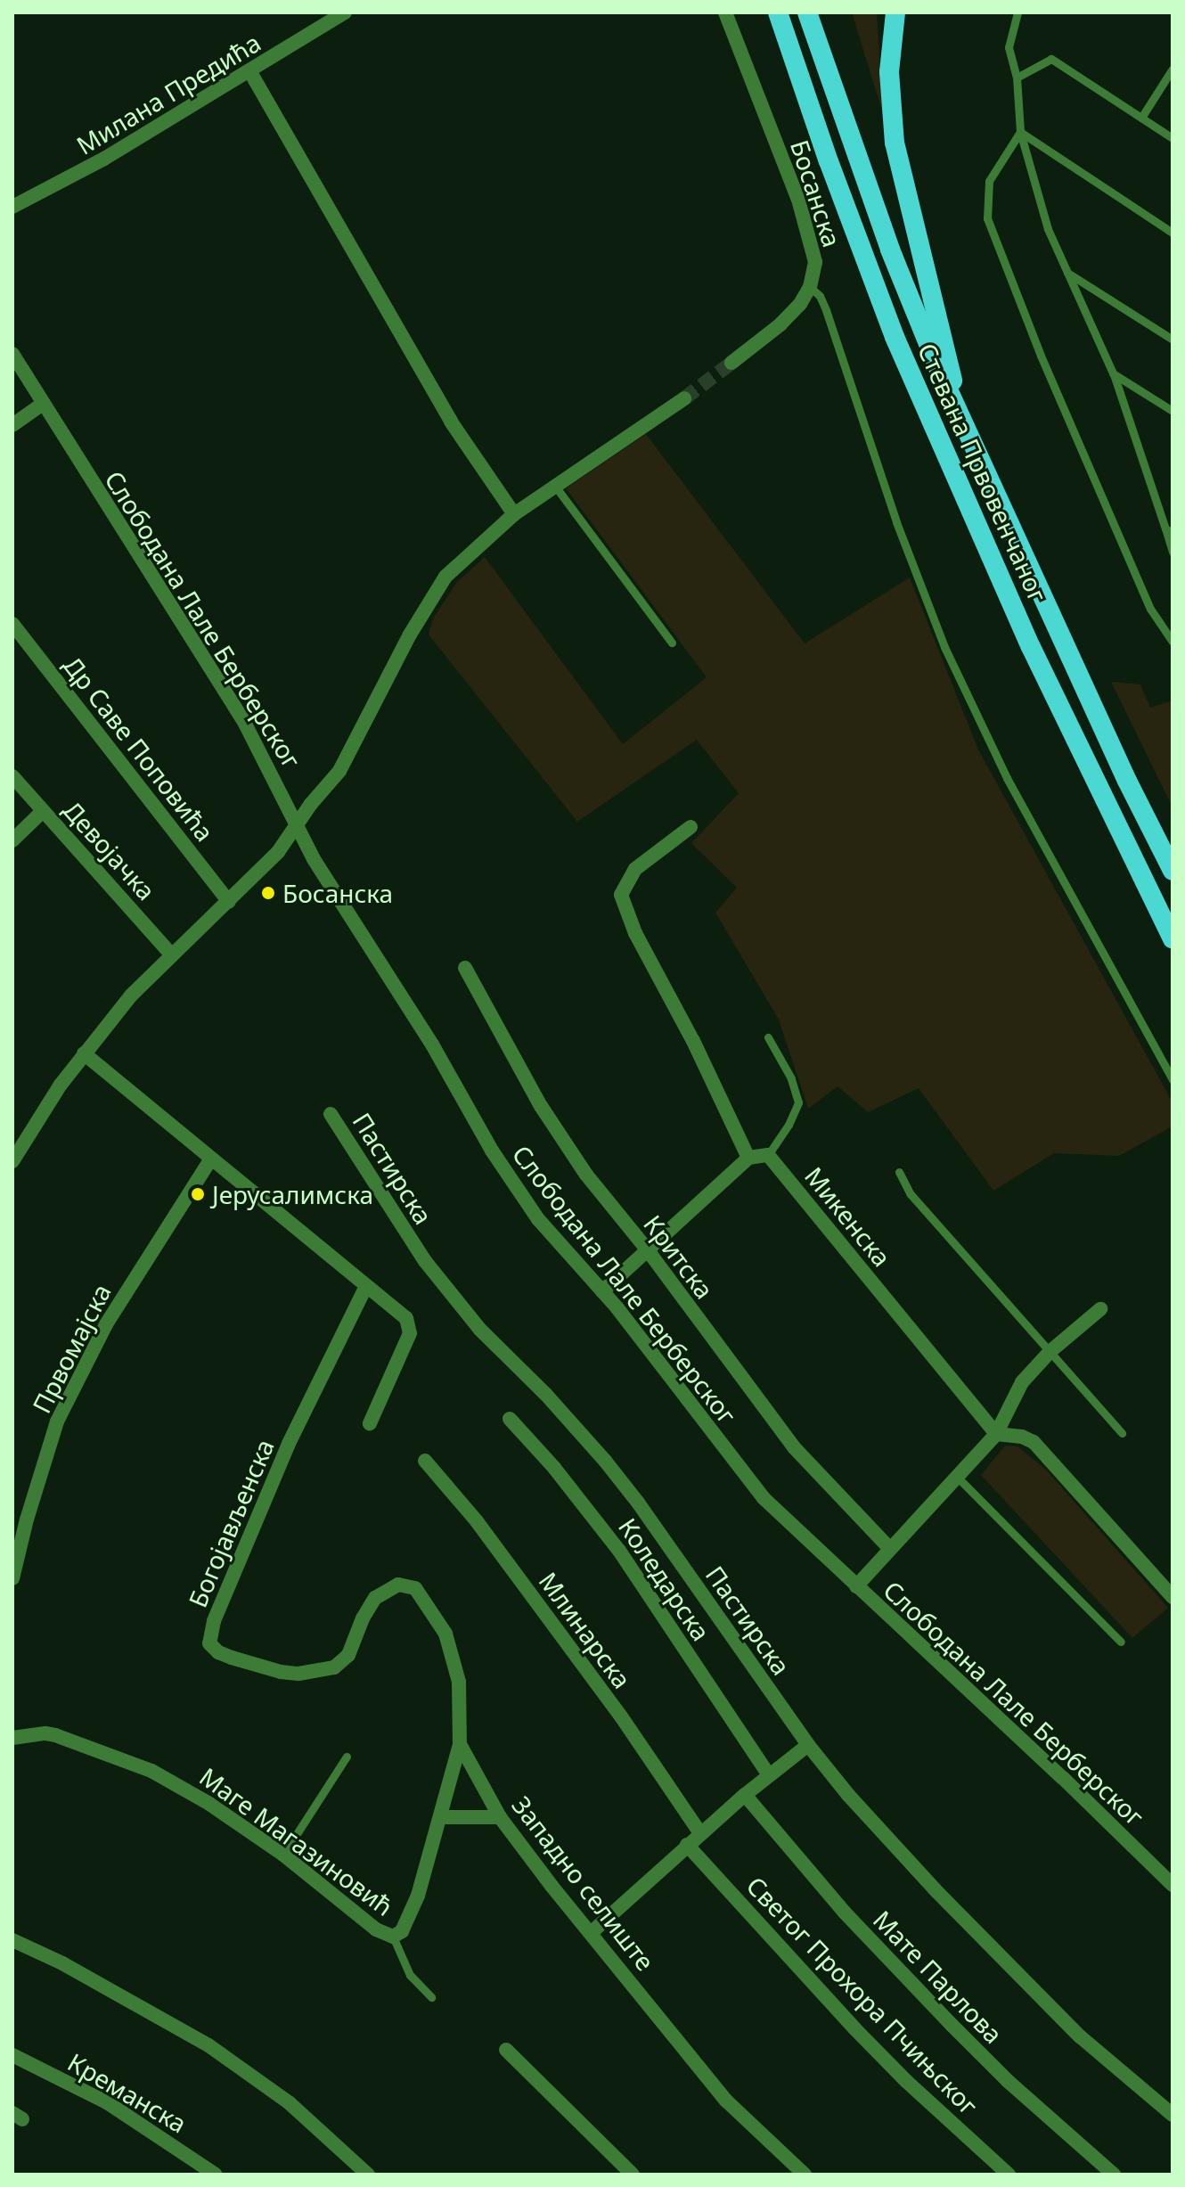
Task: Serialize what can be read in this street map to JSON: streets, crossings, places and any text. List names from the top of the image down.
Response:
{
  "streets": {
    "highway": ["Стевана Првовенчаног"],
    "street": [
      "Милана Предића",
      "Босанска",
      "Слободана Лале Берберског",
      "Др Саве Поповића",
      "Девојачка",
      "Пастирска",
      "Микенска",
      "Критска",
      "Првомајска",
      "Богојављенска",
      "Коледарска",
      "Млинарска",
      "Маге Магазиновић",
      "Западно селиште",
      "Мате Парлова",
      "Светог Прохора Пчињског",
      "Креманска"
    ]
  },
  "crossings": [
    ["Богојављенска", "Западно селиште"],
    ["Маге Магазиновић", "Западно селиште"]
  ],
  "places": ["Босанска", "Јерусалимска"]
}
